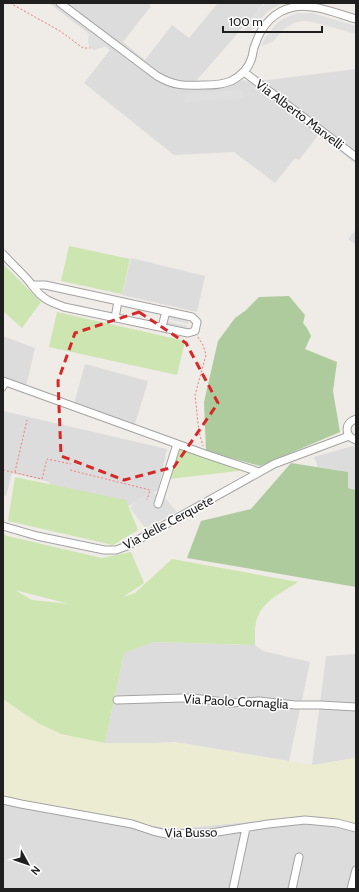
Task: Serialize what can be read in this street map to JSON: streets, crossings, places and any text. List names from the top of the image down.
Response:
{
  "streets": {
    "street": [
      "Via Alberto Marvelli",
      "Via delle Cerquete",
      "Via Paolo Cornaglia",
      "Via Busso"
    ]
  },
  "scale_bar": "100 m",
  "north": "bottom right"
}
